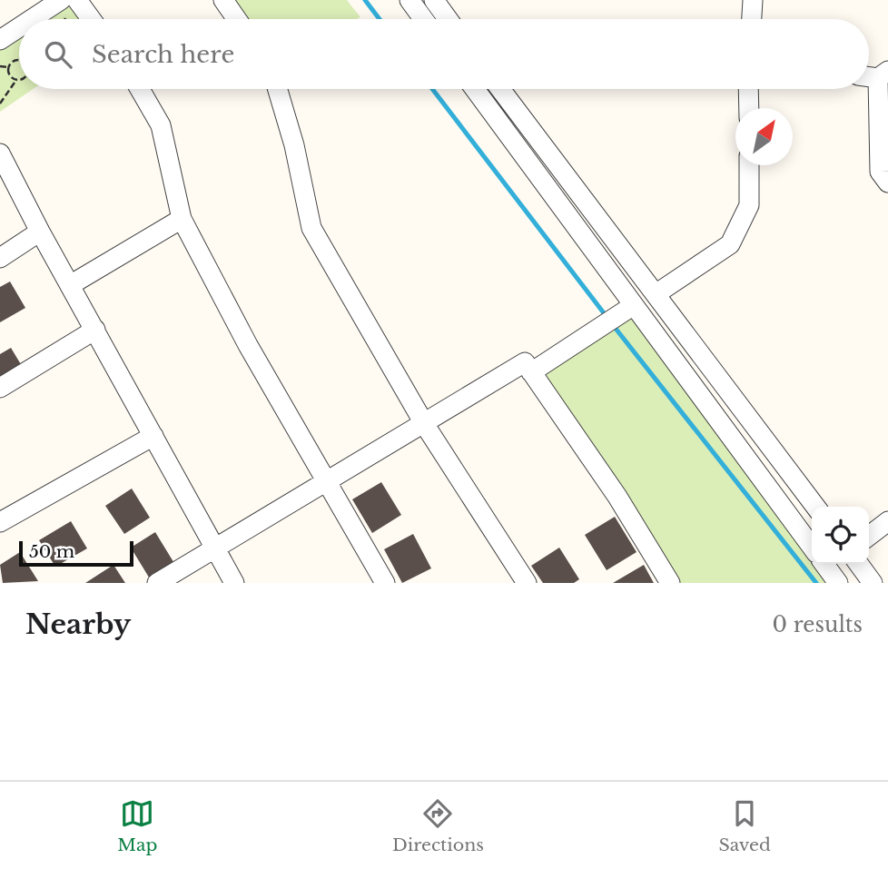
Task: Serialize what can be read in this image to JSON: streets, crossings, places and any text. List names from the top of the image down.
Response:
{
  "scale_bar": "50 m",
  "north": "top right",
  "page": {
    "search": "Search here",
    "scale": "50 m",
    "heading": ["Nearby", "0 results"],
    "nav": ["Map", "Directions", "Saved"]
  }
}
